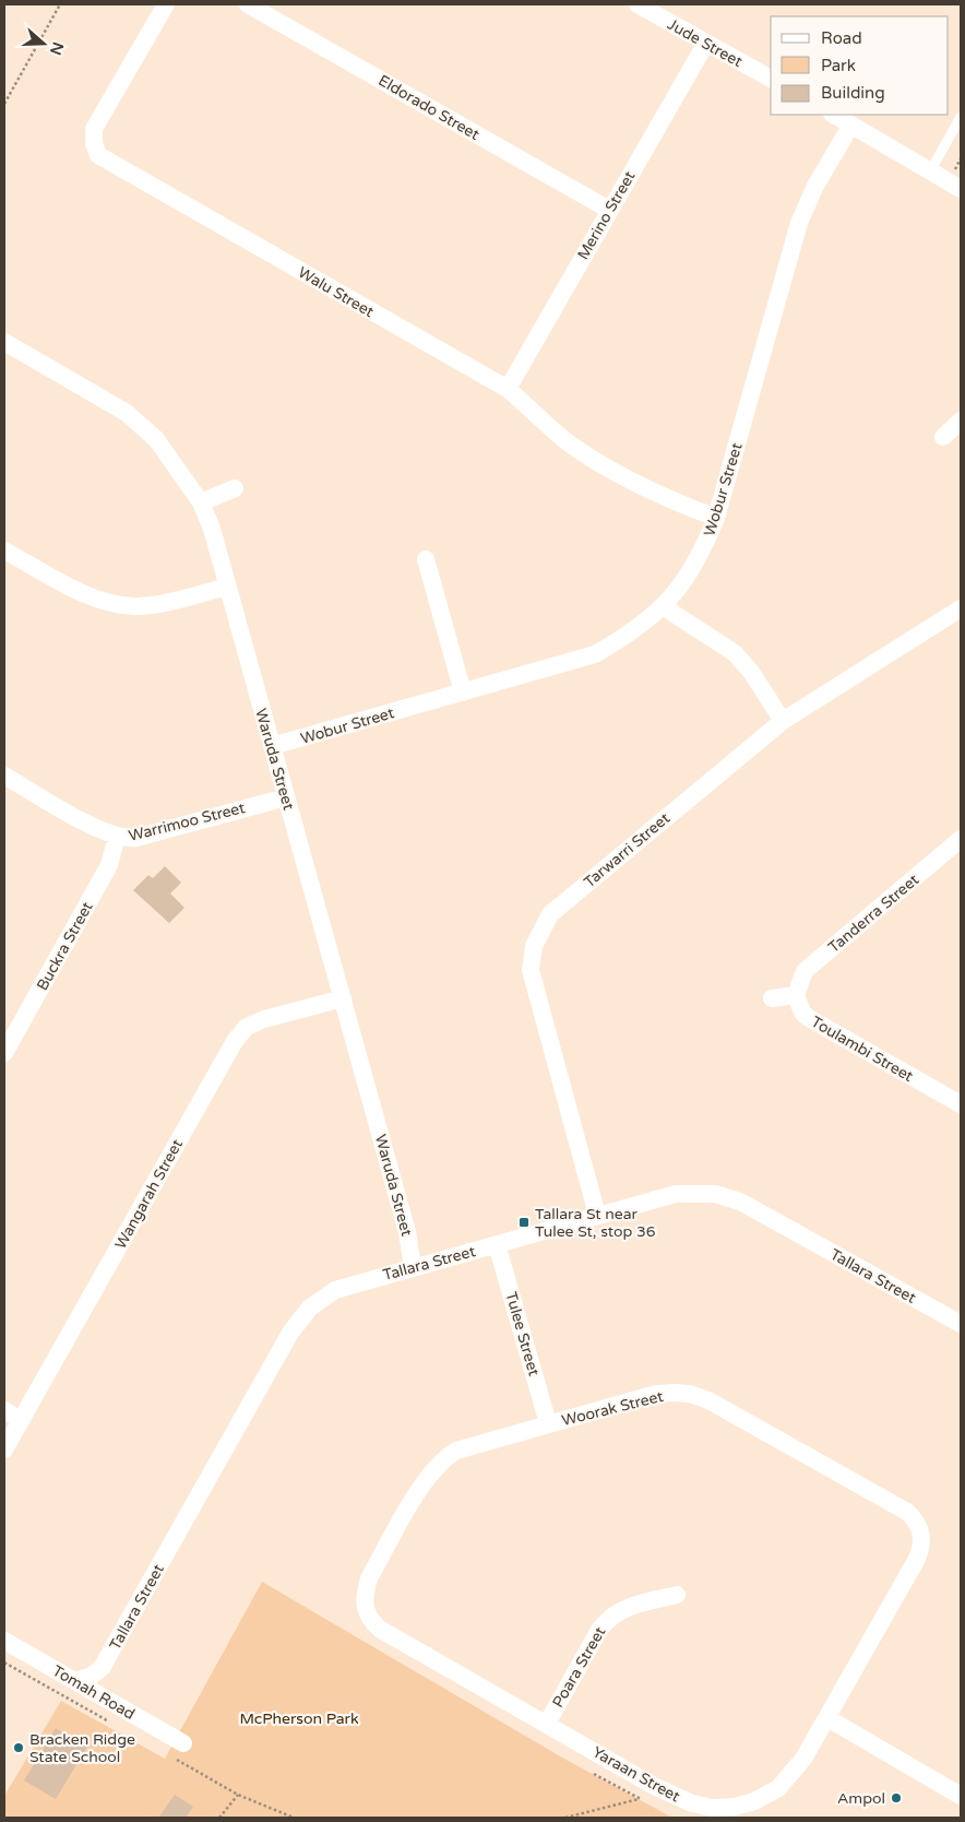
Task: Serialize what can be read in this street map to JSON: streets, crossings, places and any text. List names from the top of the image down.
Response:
{
  "streets": {
    "street": [
      "Jude Street",
      "Eldorado Street",
      "Merino Street",
      "Walu Street",
      "Wobur Street",
      "Waruda Street",
      "Warrimoo Street",
      "Tarwarri Street",
      "Tanderra Street",
      "Buckra Street",
      "Toulambi Street",
      "Wangarah Street",
      "Tallara Street",
      "Tulee Street",
      "Woorak Street",
      "Poara Street",
      "Tomah Road",
      "Yaraan Street"
    ]
  },
  "crossings": [
    ["Jude Street", "Merino Street"],
    ["Eldorado Street", "Merino Street"],
    ["Merino Street", "Walu Street"],
    ["Walu Street", "Wobur Street"],
    ["Wobur Street", "Waruda Street"],
    ["Waruda Street", "Warrimoo Street"],
    ["Waruda Street", "Wangarah Street"],
    ["Waruda Street", "Tallara Street"],
    ["Warrimoo Street", "Buckra Street"],
    ["Tarwarri Street", "Tallara Street"],
    ["Tanderra Street", "Toulambi Street"],
    ["Tallara Street", "Tulee Street"],
    ["Tallara Street", "Tomah Road"],
    ["Tulee Street", "Woorak Street"],
    ["Woorak Street", "Yaraan Street"],
    ["Poara Street", "Yaraan Street"]
  ],
  "parks": ["McPherson Park"],
  "places": {
    "transit": ["Tallara St near Tulee St, stop 36"],
    "other": ["Bracken Ridge State School", "Ampol"]
  },
  "legend": ["Road", "Park", "Building"],
  "north": "right"
}
